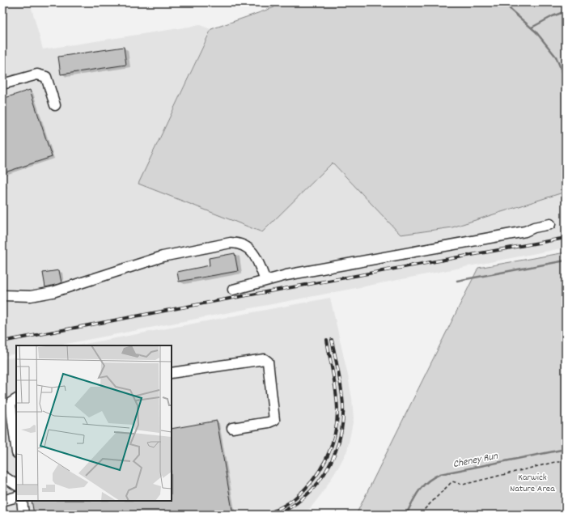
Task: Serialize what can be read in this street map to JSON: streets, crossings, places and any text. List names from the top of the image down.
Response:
{
  "water": ["Cheney Run"],
  "parks": ["Karwick Nature Area"]
}
